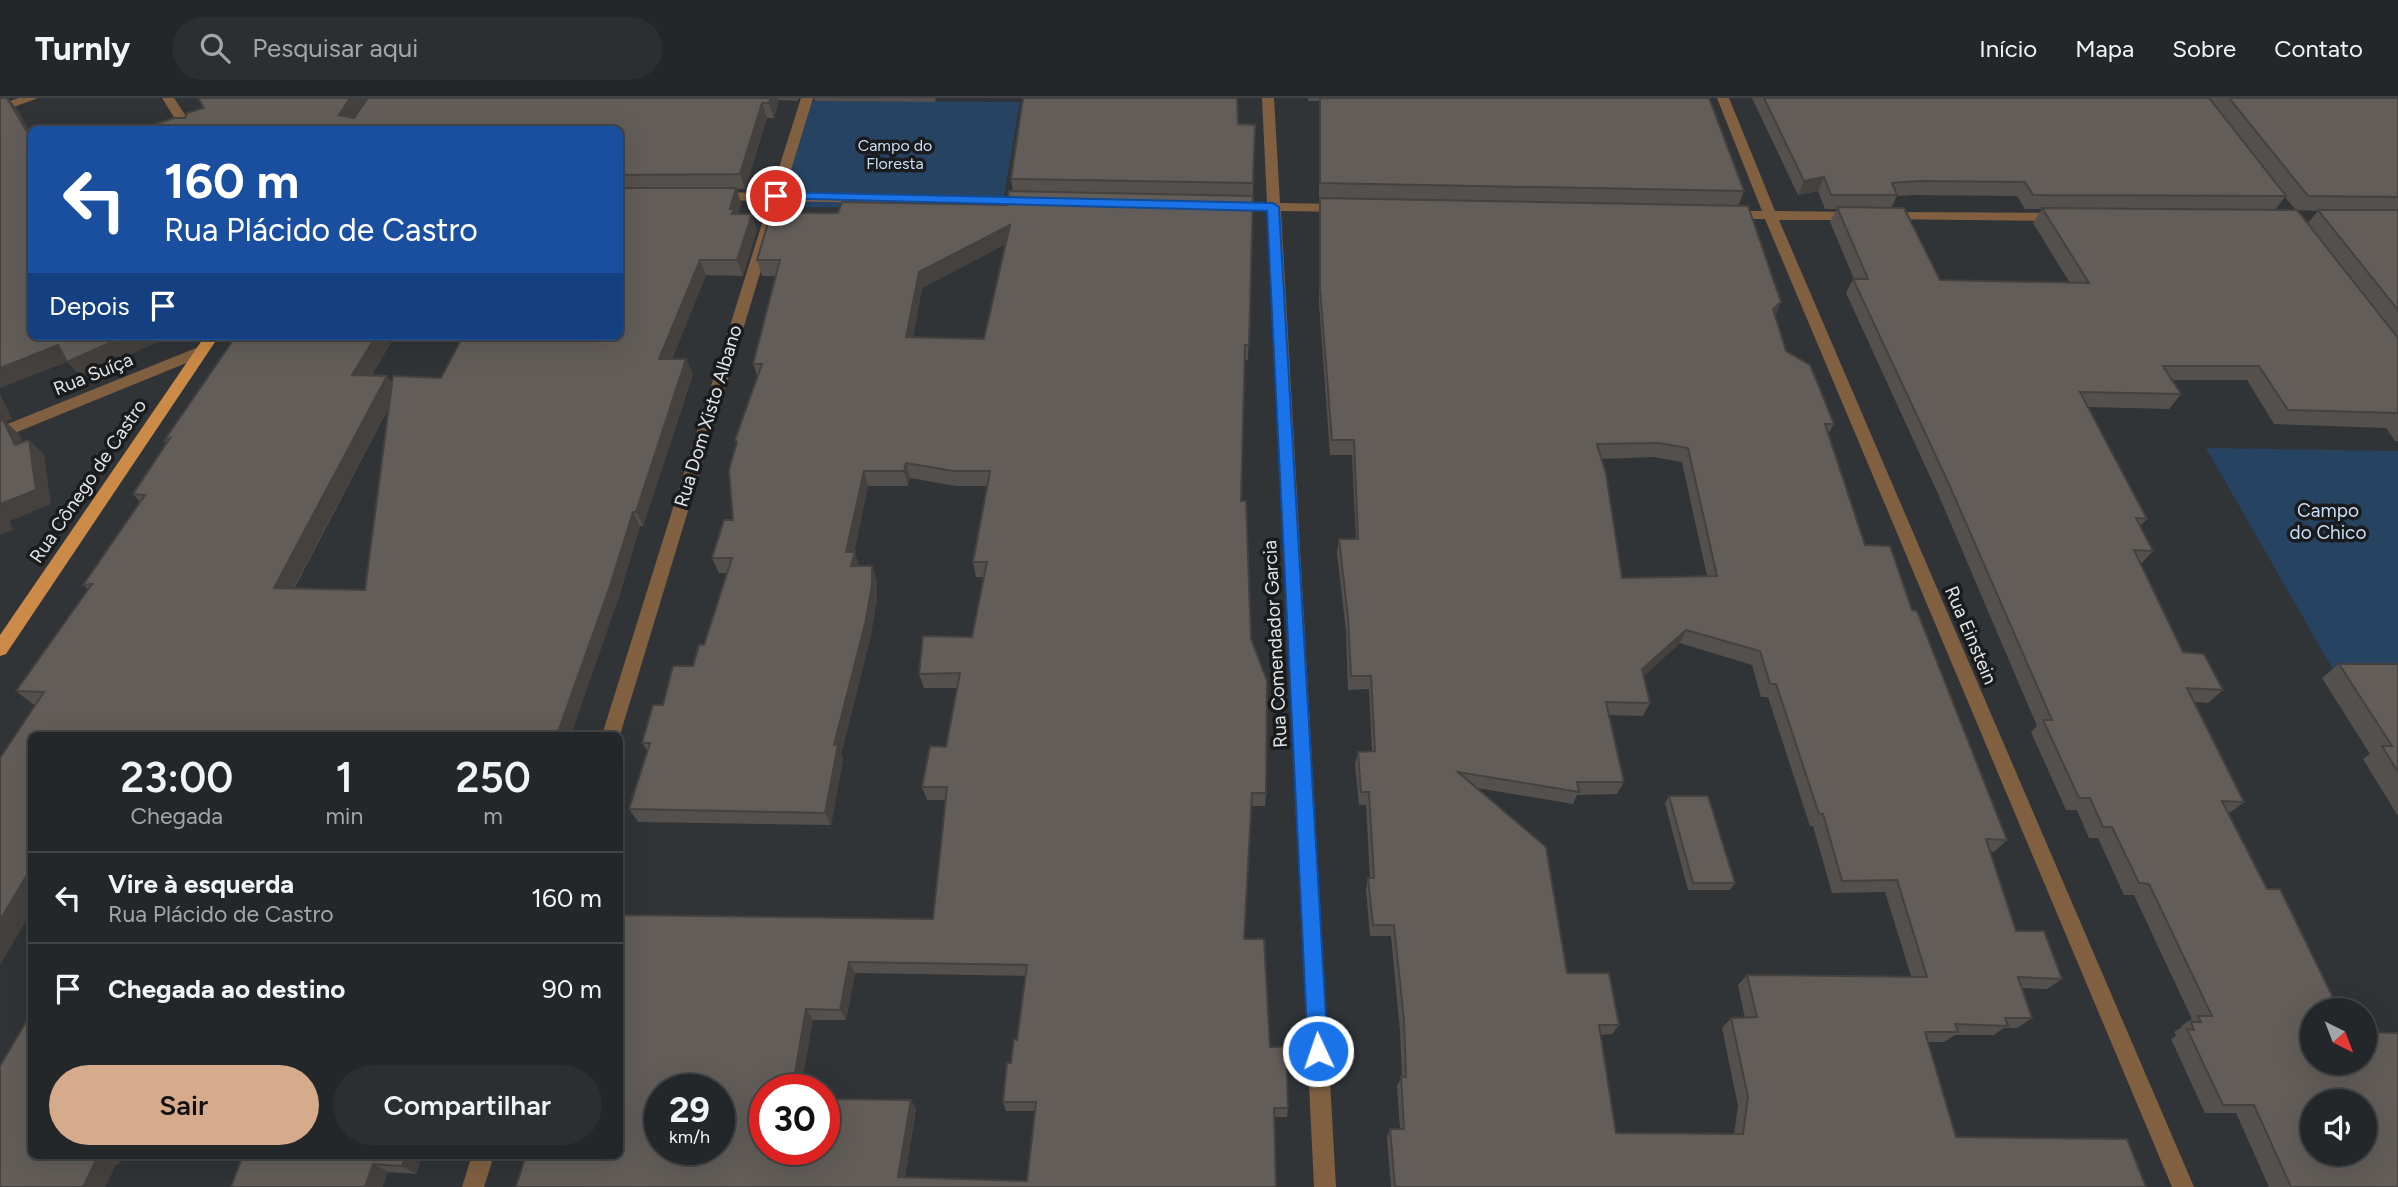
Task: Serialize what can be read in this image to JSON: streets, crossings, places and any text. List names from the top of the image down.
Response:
{
  "streets": {
    "main road": ["Rua Cônego de Castro"],
    "street": [
      "Rua Suíça",
      "Rua Dom Xisto Albano",
      "Rua Einstein",
      "Rua Comendador Garcia"
    ]
  },
  "crossings": [
    ["Rua Suíça", "Rua Cônego de Castro"]
  ],
  "parks": ["Campo do Floresta", "Campo do Chico"],
  "north": "bottom right",
  "page": {
    "header": "Turnly",
    "search": "Pesquisar aqui",
    "nav": [
      "Início",
      "Mapa",
      "Sobre",
      "Contato"
    ],
    "turn": ["160 m", "Rua Plácido de Castro"],
    "then": "Depois",
    "eta": [
      "23:00",
      "Chegada",
      "1",
      "min",
      "250",
      "m"
    ],
    "list": [
      {
        "name": "Vire à esquerda",
        "note": "Rua Plácido de Castro",
        "value": "160 m"
      },
      {
        "name": "Chegada ao destino",
        "value": "90 m"
      }
    ],
    "buttons": ["Sair", "Compartilhar"],
    "speed": "29 km/h",
    "limit": "30"
  }
}
